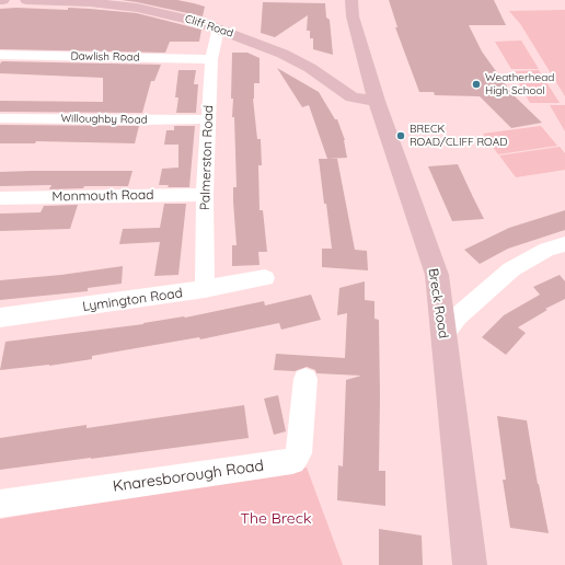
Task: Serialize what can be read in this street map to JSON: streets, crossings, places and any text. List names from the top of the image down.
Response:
{
  "streets": {
    "main road": ["Cliff Road", "Breck Road"],
    "street": [
      "Dawlish Road",
      "Willoughby Road",
      "Palmerston Road",
      "Monmouth Road",
      "Lymington Road",
      "Knaresborough Road"
    ]
  },
  "crossings": [
    ["Cliff Road", "Palmerston Road"],
    ["Cliff Road", "Breck Road"],
    ["Dawlish Road", "Palmerston Road"],
    ["Willoughby Road", "Palmerston Road"],
    ["Palmerston Road", "Monmouth Road"],
    ["Palmerston Road", "Lymington Road"]
  ],
  "parks": ["The Breck"],
  "places": ["Weatherhead High School", "BRECK ROAD/CLIFF ROAD"]
}
